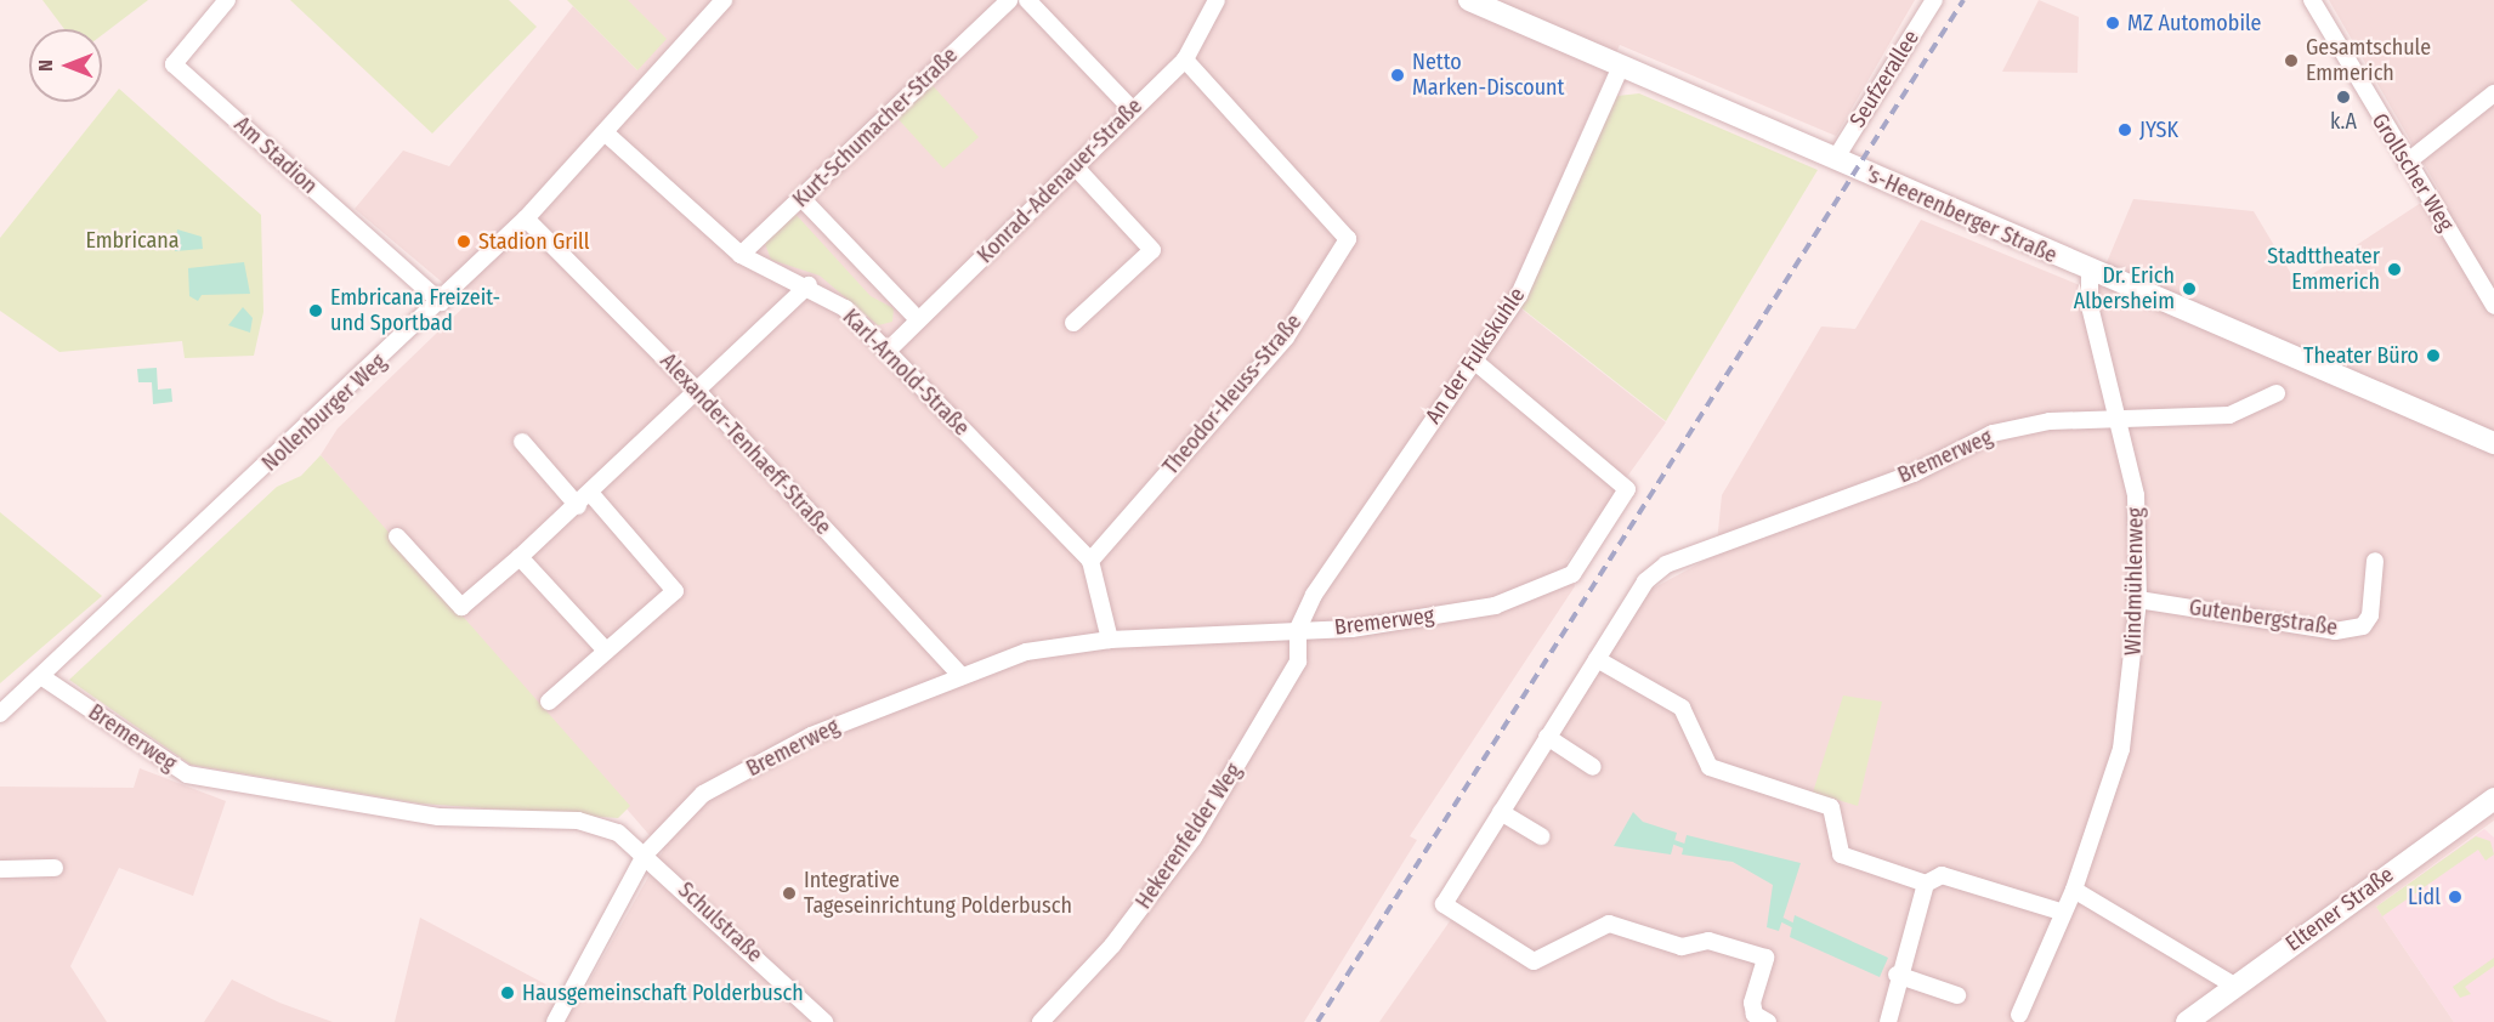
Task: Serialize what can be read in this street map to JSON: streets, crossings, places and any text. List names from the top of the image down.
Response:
{
  "streets": {
    "street": [
      "Seufzerallee",
      "Kurt-Schumacher-Straße",
      "Am Stadion",
      "Grollscher Weg",
      "Konrad-Adenauer-Straße",
      "'s-Heerenberger Straße",
      "An der Fulkskuhle",
      "Karl-Arnold-Straße",
      "Theodor-Heuss-Straße",
      "Nollenburger Weg",
      "Alexander-Tenhaeff-Straße",
      "Bremerweg",
      "Windmühlenweg",
      "Gutenbergstraße",
      "Hekerenfelder Weg",
      "Eltener Straße",
      "Schulstraße"
    ]
  },
  "crossings": [
    ["Seufzerallee", "'s-Heerenberger Straße"],
    ["Kurt-Schumacher-Straße", "Karl-Arnold-Straße"],
    ["Am Stadion", "Nollenburger Weg"],
    ["Konrad-Adenauer-Straße", "Karl-Arnold-Straße"],
    ["Konrad-Adenauer-Straße", "Theodor-Heuss-Straße"],
    ["'s-Heerenberger Straße", "An der Fulkskuhle"],
    ["'s-Heerenberger Straße", "Windmühlenweg"],
    ["An der Fulkskuhle", "Bremerweg"],
    ["An der Fulkskuhle", "Hekerenfelder Weg"],
    ["Karl-Arnold-Straße", "Theodor-Heuss-Straße"],
    ["Karl-Arnold-Straße", "Nollenburger Weg"],
    ["Nollenburger Weg", "Alexander-Tenhaeff-Straße"],
    ["Nollenburger Weg", "Bremerweg"],
    ["Alexander-Tenhaeff-Straße", "Bremerweg"],
    ["Bremerweg", "Windmühlenweg"],
    ["Bremerweg", "Hekerenfelder Weg"],
    ["Bremerweg", "Schulstraße"],
    ["Windmühlenweg", "Gutenbergstraße"]
  ],
  "parks": ["Embricana"],
  "places": [
    "MZ Automobile",
    "Gesamtschule Emmerich",
    "Netto Marken-Discount",
    "k.A",
    "JYSK",
    "Stadion Grill",
    "Stadttheater Emmerich",
    "Dr. Erich Albersheim",
    "Embricana Freizeit- und Sportbad",
    "Theater Büro",
    "Integrative Tageseinrichtung Polderbusch",
    "Lidl",
    "Hausgemeinschaft Polderbusch"
  ],
  "north": "left"
}
